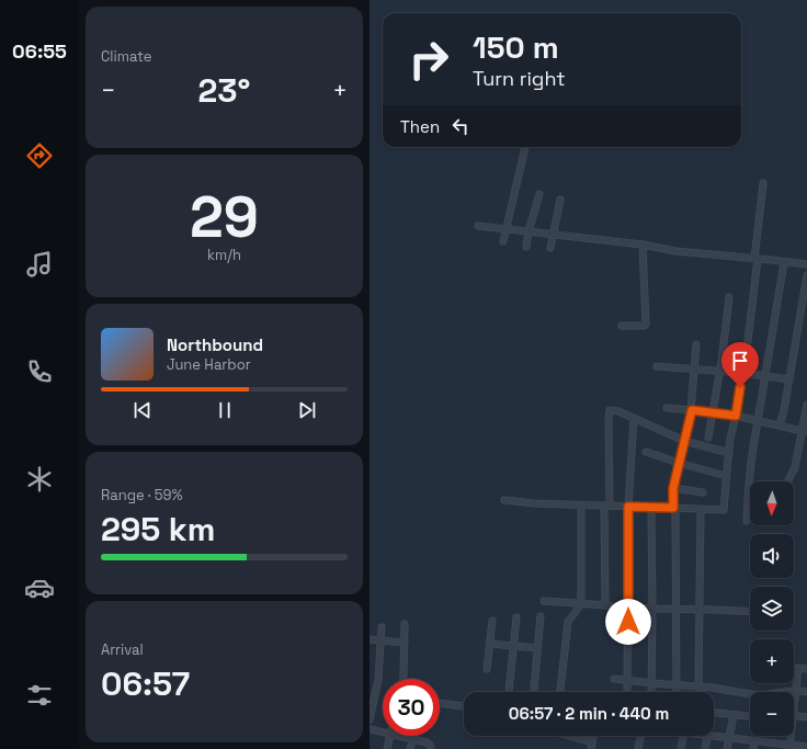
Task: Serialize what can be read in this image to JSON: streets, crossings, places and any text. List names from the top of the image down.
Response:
{
  "north": "bottom",
  "page": {
    "tabs": "06:55",
    "tile": [
      "Climate",
      ["29", "km/h"],
      ["Range · 59%", "295 km"],
      ["Arrival", "06:57"]
    ],
    "turn": ["150 m", "Turn right"],
    "heat": ["−", "23°", "+"],
    "then": "Then",
    "song": ["Northbound", "June Harbor"],
    "map_buttons": ["+", "−"],
    "limit": "30",
    "trip": "06:57 · 2 min · 440 m"
  }
}
